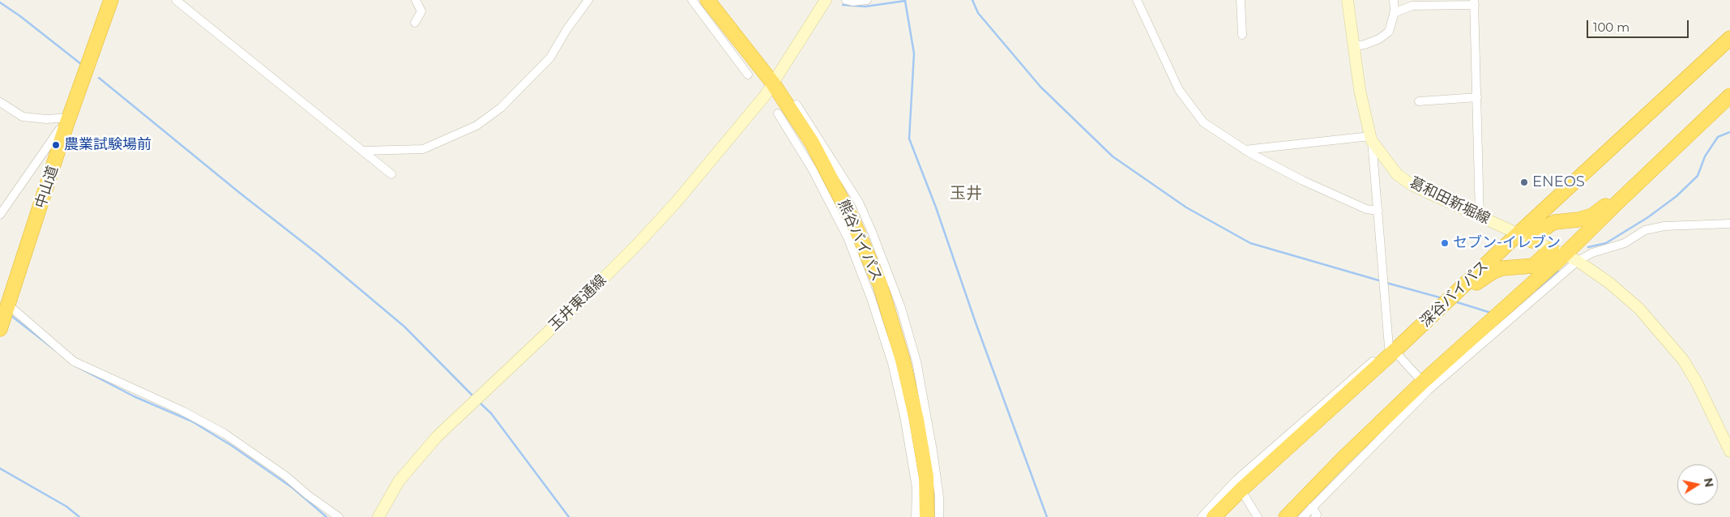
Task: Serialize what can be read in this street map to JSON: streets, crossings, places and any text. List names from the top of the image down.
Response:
{
  "streets": {
    "highway": ["中山道", "熊谷バイパス", "深谷バイパス"],
    "street": ["葛和田新堀線", "玉井東通線"]
  },
  "crossings": [
    ["葛和田新堀線", "深谷バイパス"],
    ["熊谷バイパス", "玉井東通線"]
  ],
  "districts": ["玉井"],
  "places": ["農業試験場前", "ENEOS", "セブン-イレブン"],
  "scale_bar": "100 m",
  "north": "right"
}
